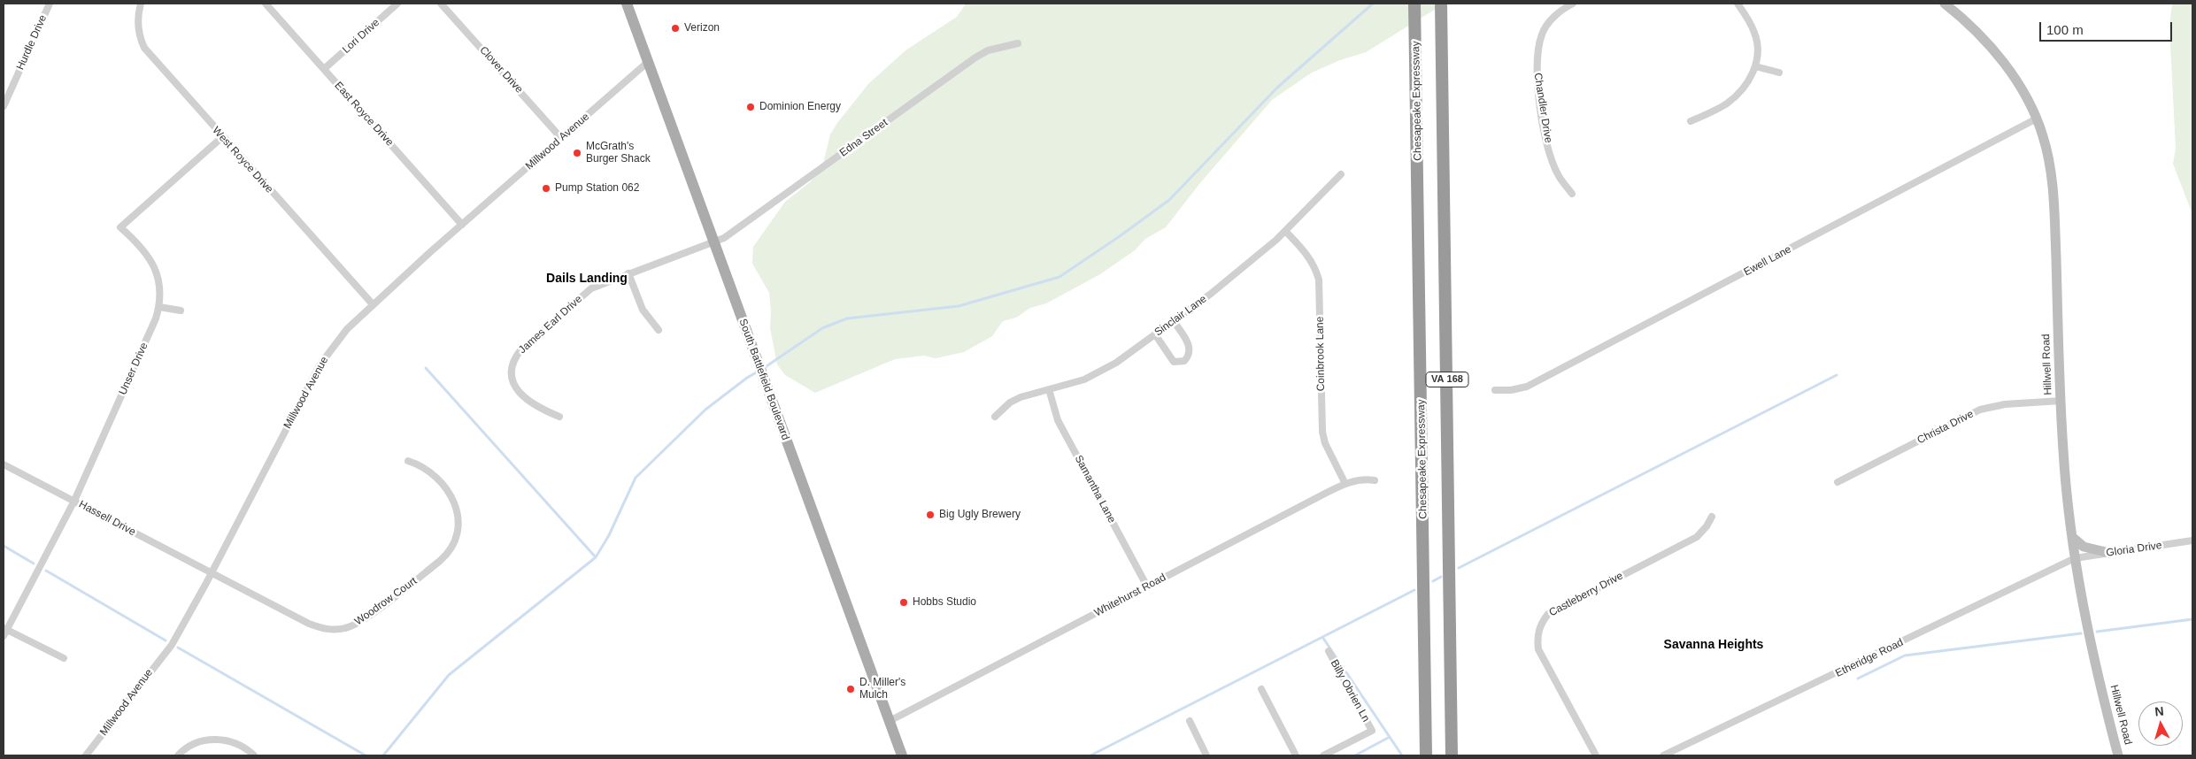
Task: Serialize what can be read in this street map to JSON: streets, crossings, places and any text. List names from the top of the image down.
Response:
{
  "streets": {
    "highway": ["Chesapeake Expressway", "VA 168"],
    "main road": ["South Battlefield Boulevard"],
    "street": [
      "Lori Drive",
      "Hurdle Drive",
      "Clover Drive",
      "Chandler Drive",
      "East Royce Drive",
      "Edna Street",
      "Millwood Avenue",
      "West Royce Drive",
      "Ewell Lane",
      "Sinclair Lane",
      "James Earl Drive",
      "Coinbrook Lane",
      "Hillwell Road",
      "Unser Drive",
      "Christa Drive",
      "Samantha Lane",
      "Hassell Drive",
      "Gloria Drive",
      "Castleberry Drive",
      "Whitehurst Road",
      "Woodrow Court",
      "Etheridge Road",
      "Billy Obrien Ln"
    ]
  },
  "crossings": [
    ["Lori Drive", "East Royce Drive"],
    ["Clover Drive", "Millwood Avenue"],
    ["East Royce Drive", "Millwood Avenue"],
    ["Edna Street", "James Earl Drive"],
    ["Edna Street", "South Battlefield Boulevard"],
    ["Millwood Avenue", "West Royce Drive"],
    ["Millwood Avenue", "South Battlefield Boulevard"],
    ["Millwood Avenue", "Hassell Drive"],
    ["Millwood Avenue", "Woodrow Court"],
    ["West Royce Drive", "Unser Drive"],
    ["Ewell Lane", "Hillwell Road"],
    ["Sinclair Lane", "Coinbrook Lane"],
    ["Sinclair Lane", "Samantha Lane"],
    ["James Earl Drive", "South Battlefield Boulevard"],
    ["Coinbrook Lane", "Whitehurst Road"],
    ["Hillwell Road", "Christa Drive"],
    ["Hillwell Road", "Gloria Drive"],
    ["Hillwell Road", "Etheridge Road"],
    ["Unser Drive", "Hassell Drive"],
    ["South Battlefield Boulevard", "Whitehurst Road"],
    ["Samantha Lane", "Whitehurst Road"],
    ["Hassell Drive", "Woodrow Court"],
    ["Gloria Drive", "Etheridge Road"]
  ],
  "districts": ["Dails Landing", "Savanna Heights"],
  "places": [
    "Verizon",
    "Dominion Energy",
    "McGrath's Burger Shack",
    "Pump Station 062",
    "Big Ugly Brewery",
    "Hobbs Studio",
    "D. Miller's Mulch"
  ],
  "scale_bar": "100 m",
  "north": "top"
}
